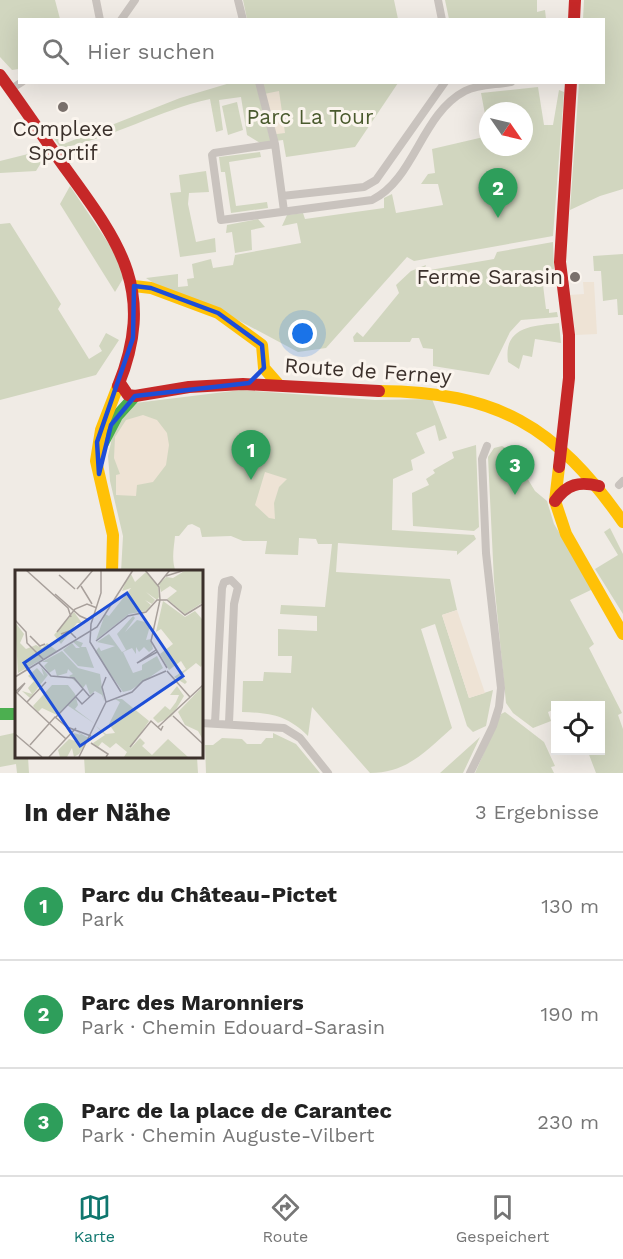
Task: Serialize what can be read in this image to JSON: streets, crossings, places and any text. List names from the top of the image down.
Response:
{
  "streets": {
    "street": ["Route de Ferney"]
  },
  "parks": ["Parc La Tour"],
  "places": ["Complexe Sportif", "Ferme Sarasin"],
  "north": "bottom right",
  "page": {
    "search": "Hier suchen",
    "pins": ["2", "1", "3"],
    "heading": ["In der Nähe", "3 Ergebnisse"],
    "list": [
      {
        "mark": "1",
        "name": "Parc du Château-Pictet",
        "note": "Park",
        "value": "130 m"
      },
      {
        "mark": "2",
        "name": "Parc des Maronniers",
        "note": "Park · Chemin Edouard-Sarasin",
        "value": "190 m"
      },
      {
        "mark": "3",
        "name": "Parc de la place de Carantec",
        "note": "Park · Chemin Auguste-Vilbert",
        "value": "230 m"
      }
    ],
    "nav": ["Karte", "Route", "Gespeichert"]
  }
}
